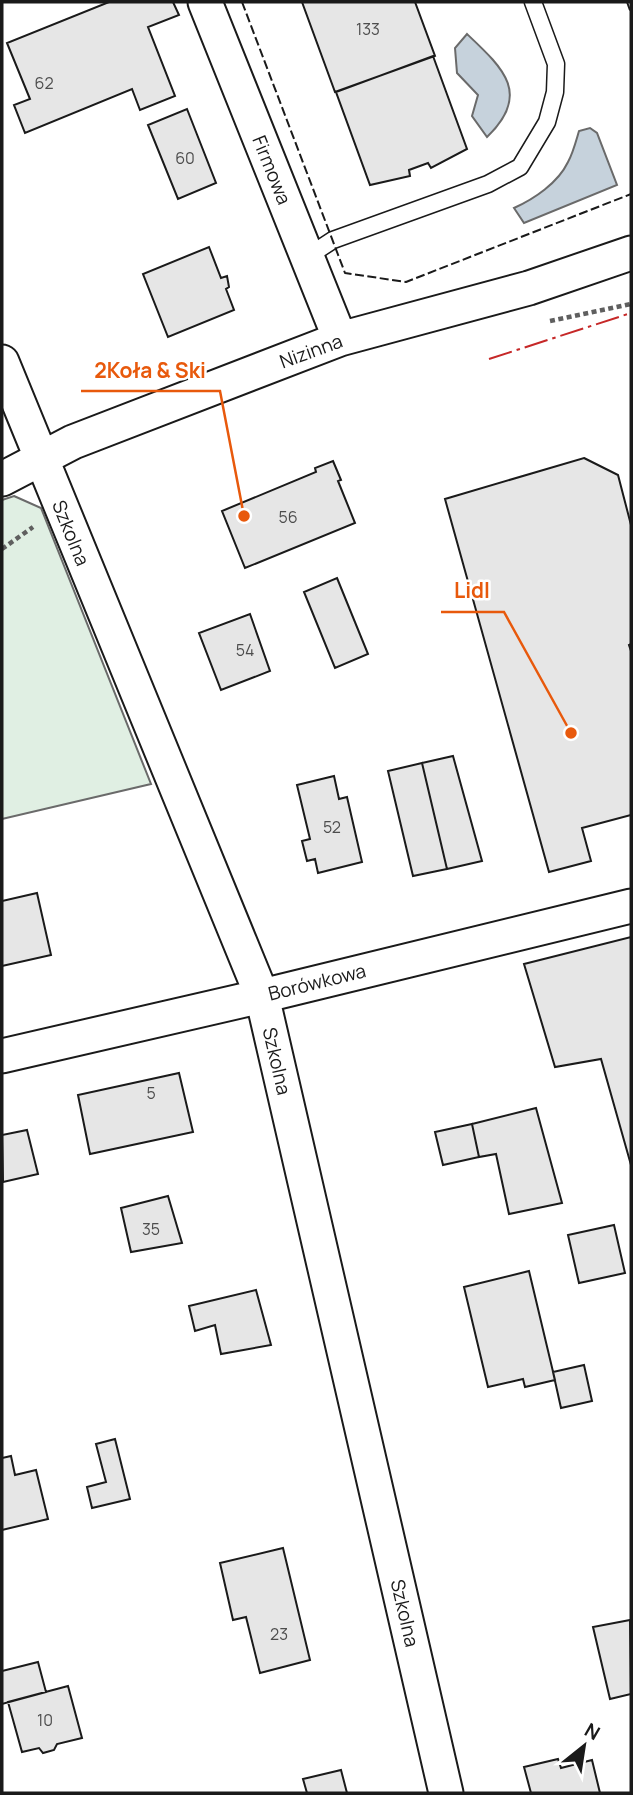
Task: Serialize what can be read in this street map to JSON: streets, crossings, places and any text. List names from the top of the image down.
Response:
{
  "streets": {
    "street": [
      "Firmowa",
      "Nizinna",
      "Szkolna",
      "Borówkowa"
    ]
  },
  "crossings": [
    ["Firmowa", "Nizinna"],
    ["Nizinna", "Szkolna"],
    ["Szkolna", "Borówkowa"]
  ],
  "places": ["2Koła & Ski", "Lidl"],
  "house_numbers": [
    "133",
    "62",
    "60",
    "56",
    "54",
    "52",
    "5",
    "35",
    "23",
    "10"
  ],
  "north": "top right"
}
